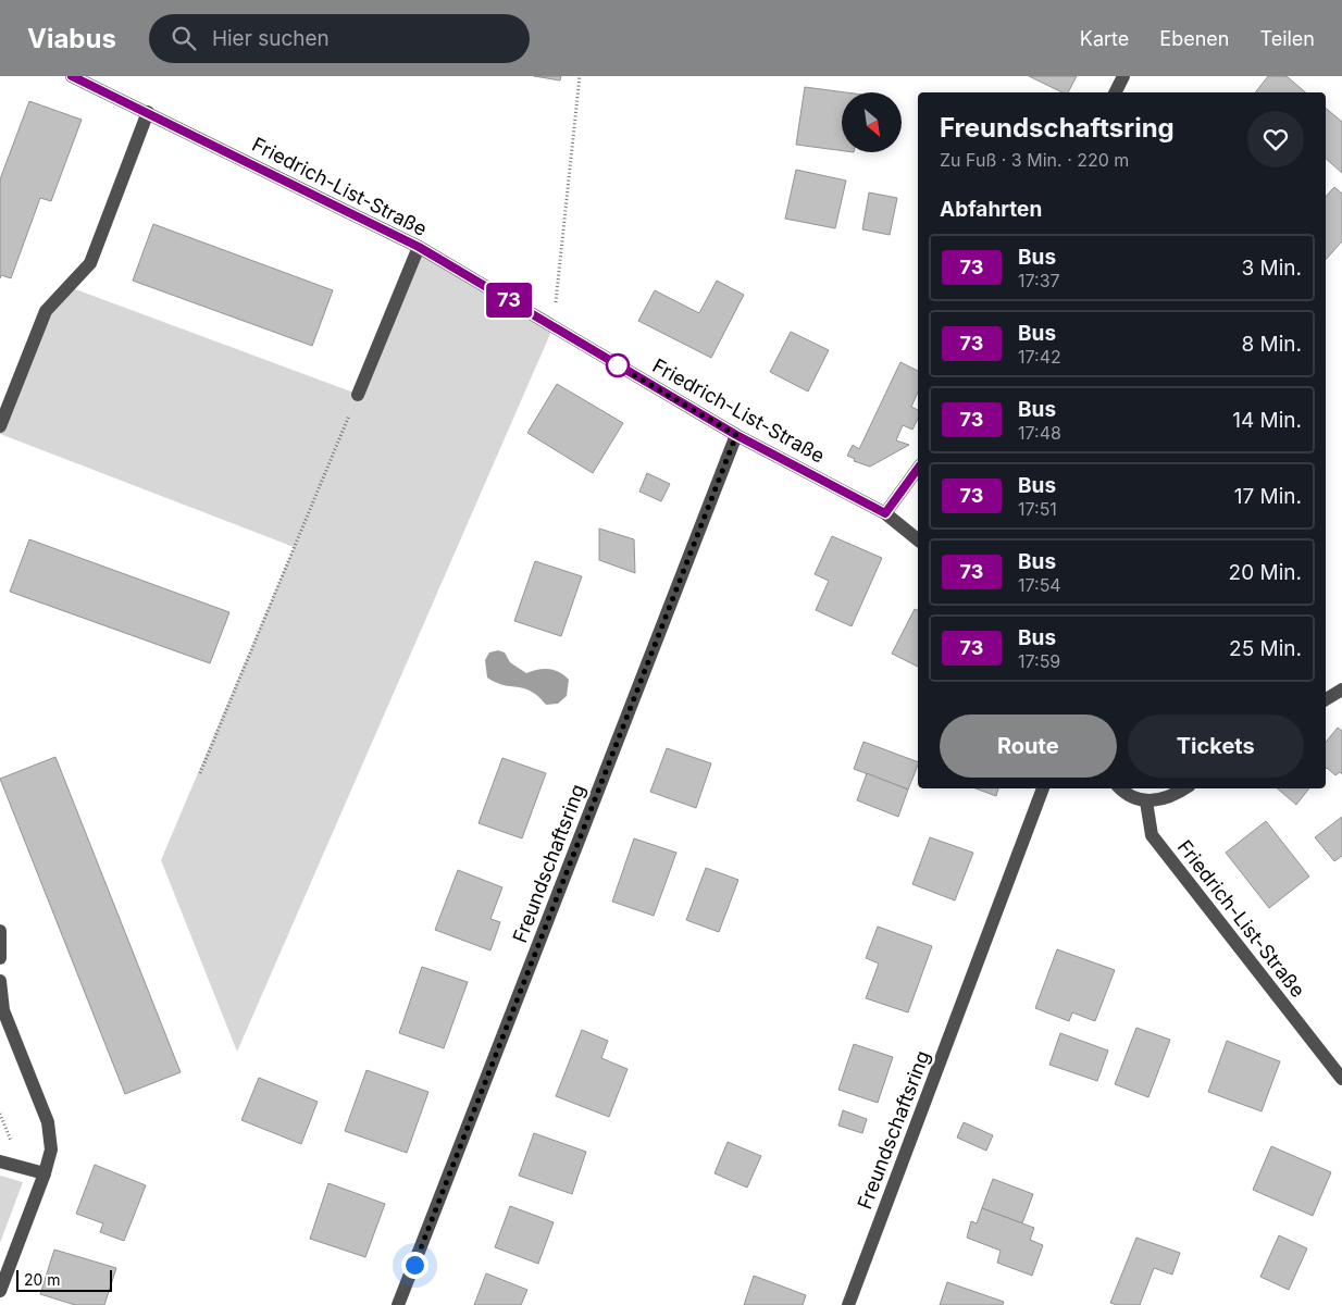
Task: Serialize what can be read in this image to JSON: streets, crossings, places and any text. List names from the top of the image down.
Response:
{
  "streets": {
    "street": ["Friedrich-List-Straße", "Freundschaftsring"]
  },
  "crossings": [
    ["Friedrich-List-Straße", "Freundschaftsring"]
  ],
  "lines": ["bus line 73"],
  "scale_bar": "20 m",
  "north": "bottom right",
  "page": {
    "header": "Viabus",
    "search": "Hier suchen",
    "nav": ["Karte", "Ebenen", "Teilen"],
    "on_map": "73",
    "heading": [
      ["Freundschaftsring", "Zu Fuß · 3 Min. · 220 m"],
      "Abfahrten"
    ],
    "list": [
      {
        "mark": "73",
        "name": "Bus",
        "note": "17:37",
        "value": "3 Min."
      },
      {
        "mark": "73",
        "name": "Bus",
        "note": "17:42",
        "value": "8 Min."
      },
      {
        "mark": "73",
        "name": "Bus",
        "note": "17:48",
        "value": "14 Min."
      },
      {
        "mark": "73",
        "name": "Bus",
        "note": "17:51",
        "value": "17 Min."
      },
      {
        "mark": "73",
        "name": "Bus",
        "note": "17:54",
        "value": "20 Min."
      },
      {
        "mark": "73",
        "name": "Bus",
        "note": "17:59",
        "value": "25 Min."
      }
    ],
    "buttons": ["Route", "Tickets"],
    "scale": "20 m"
  }
}
